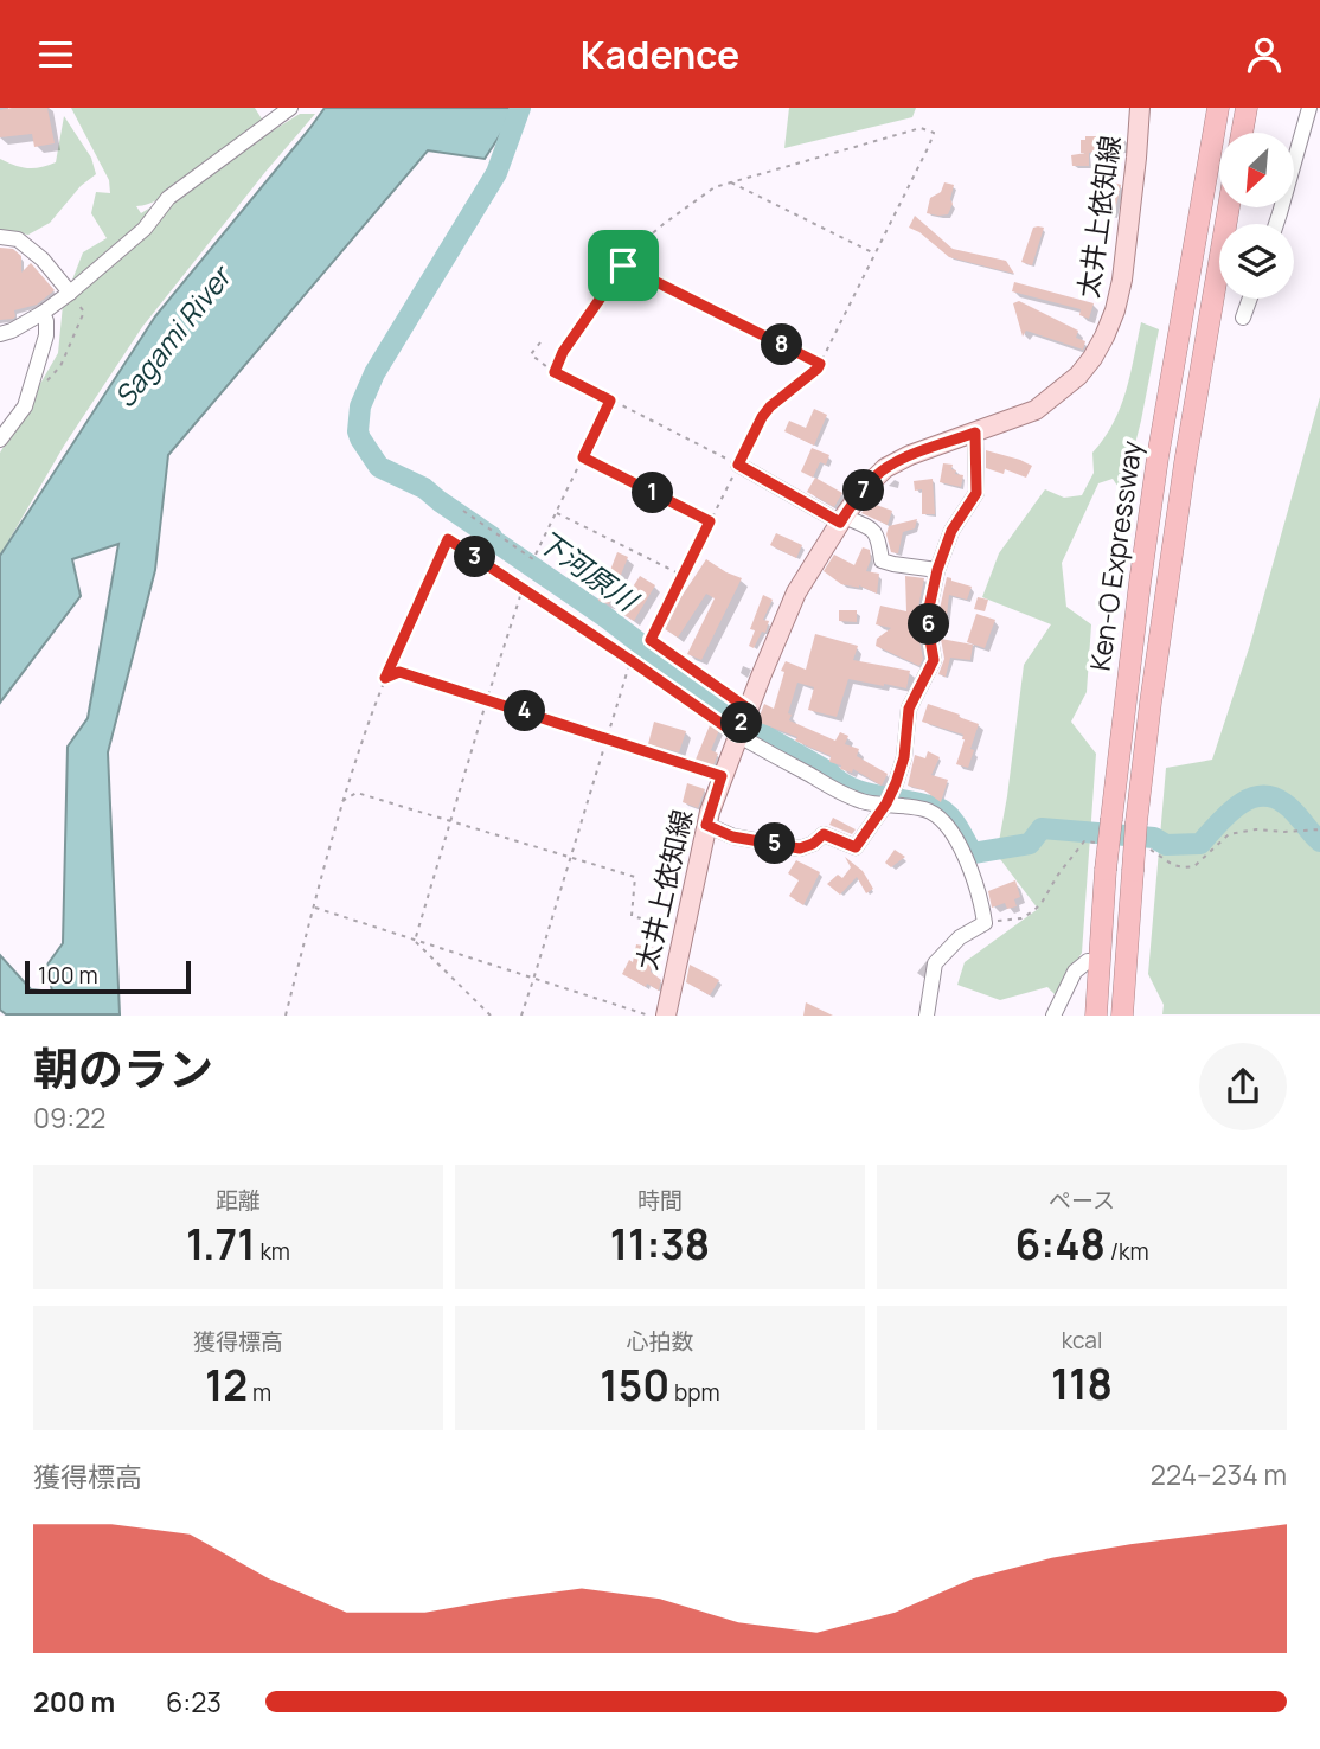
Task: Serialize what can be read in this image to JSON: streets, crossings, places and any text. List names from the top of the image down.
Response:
{
  "streets": {
    "highway": ["Ken-O Expressway"],
    "main road": ["太井上依知線"]
  },
  "water": ["Sagami River", "下河原川"],
  "scale_bar": "100 m",
  "north": "bottom left",
  "page": {
    "header": "Kadence",
    "pins": [
      "8",
      "7",
      "1",
      "3",
      "6",
      "4",
      "2",
      "5"
    ],
    "scale": "100 m",
    "heading": ["朝のラン", "09:22"],
    "stats": [
      ["距離", "1.71 km"],
      ["時間", "11:38"],
      ["ペース", "6:48 /km"],
      ["獲得標高", "12 m"],
      ["心拍数", "150 bpm"],
      ["kcal", "118"]
    ],
    "chart": ["獲得標高", "224–234 m"],
    "list": [
      {
        "name": "200 m",
        "note": "6:23"
      }
    ]
  }
}
